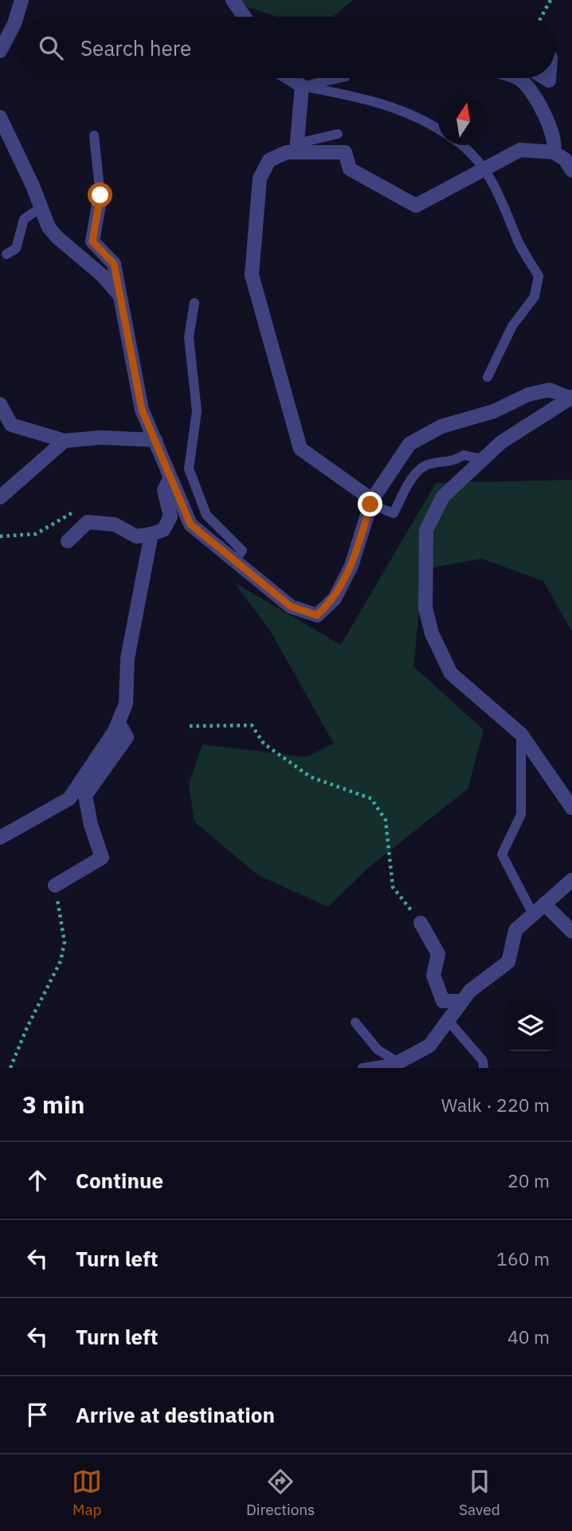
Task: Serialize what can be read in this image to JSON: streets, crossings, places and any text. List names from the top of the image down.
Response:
{
  "north": "top",
  "page": {
    "search": "Search here",
    "heading": ["3 min", "Walk · 220 m"],
    "list": [
      ["Continue", "20 m"],
      ["Turn left", "160 m"],
      ["Turn left", "40 m"],
      "Arrive at destination"
    ],
    "nav": ["Map", "Directions", "Saved"]
  }
}
